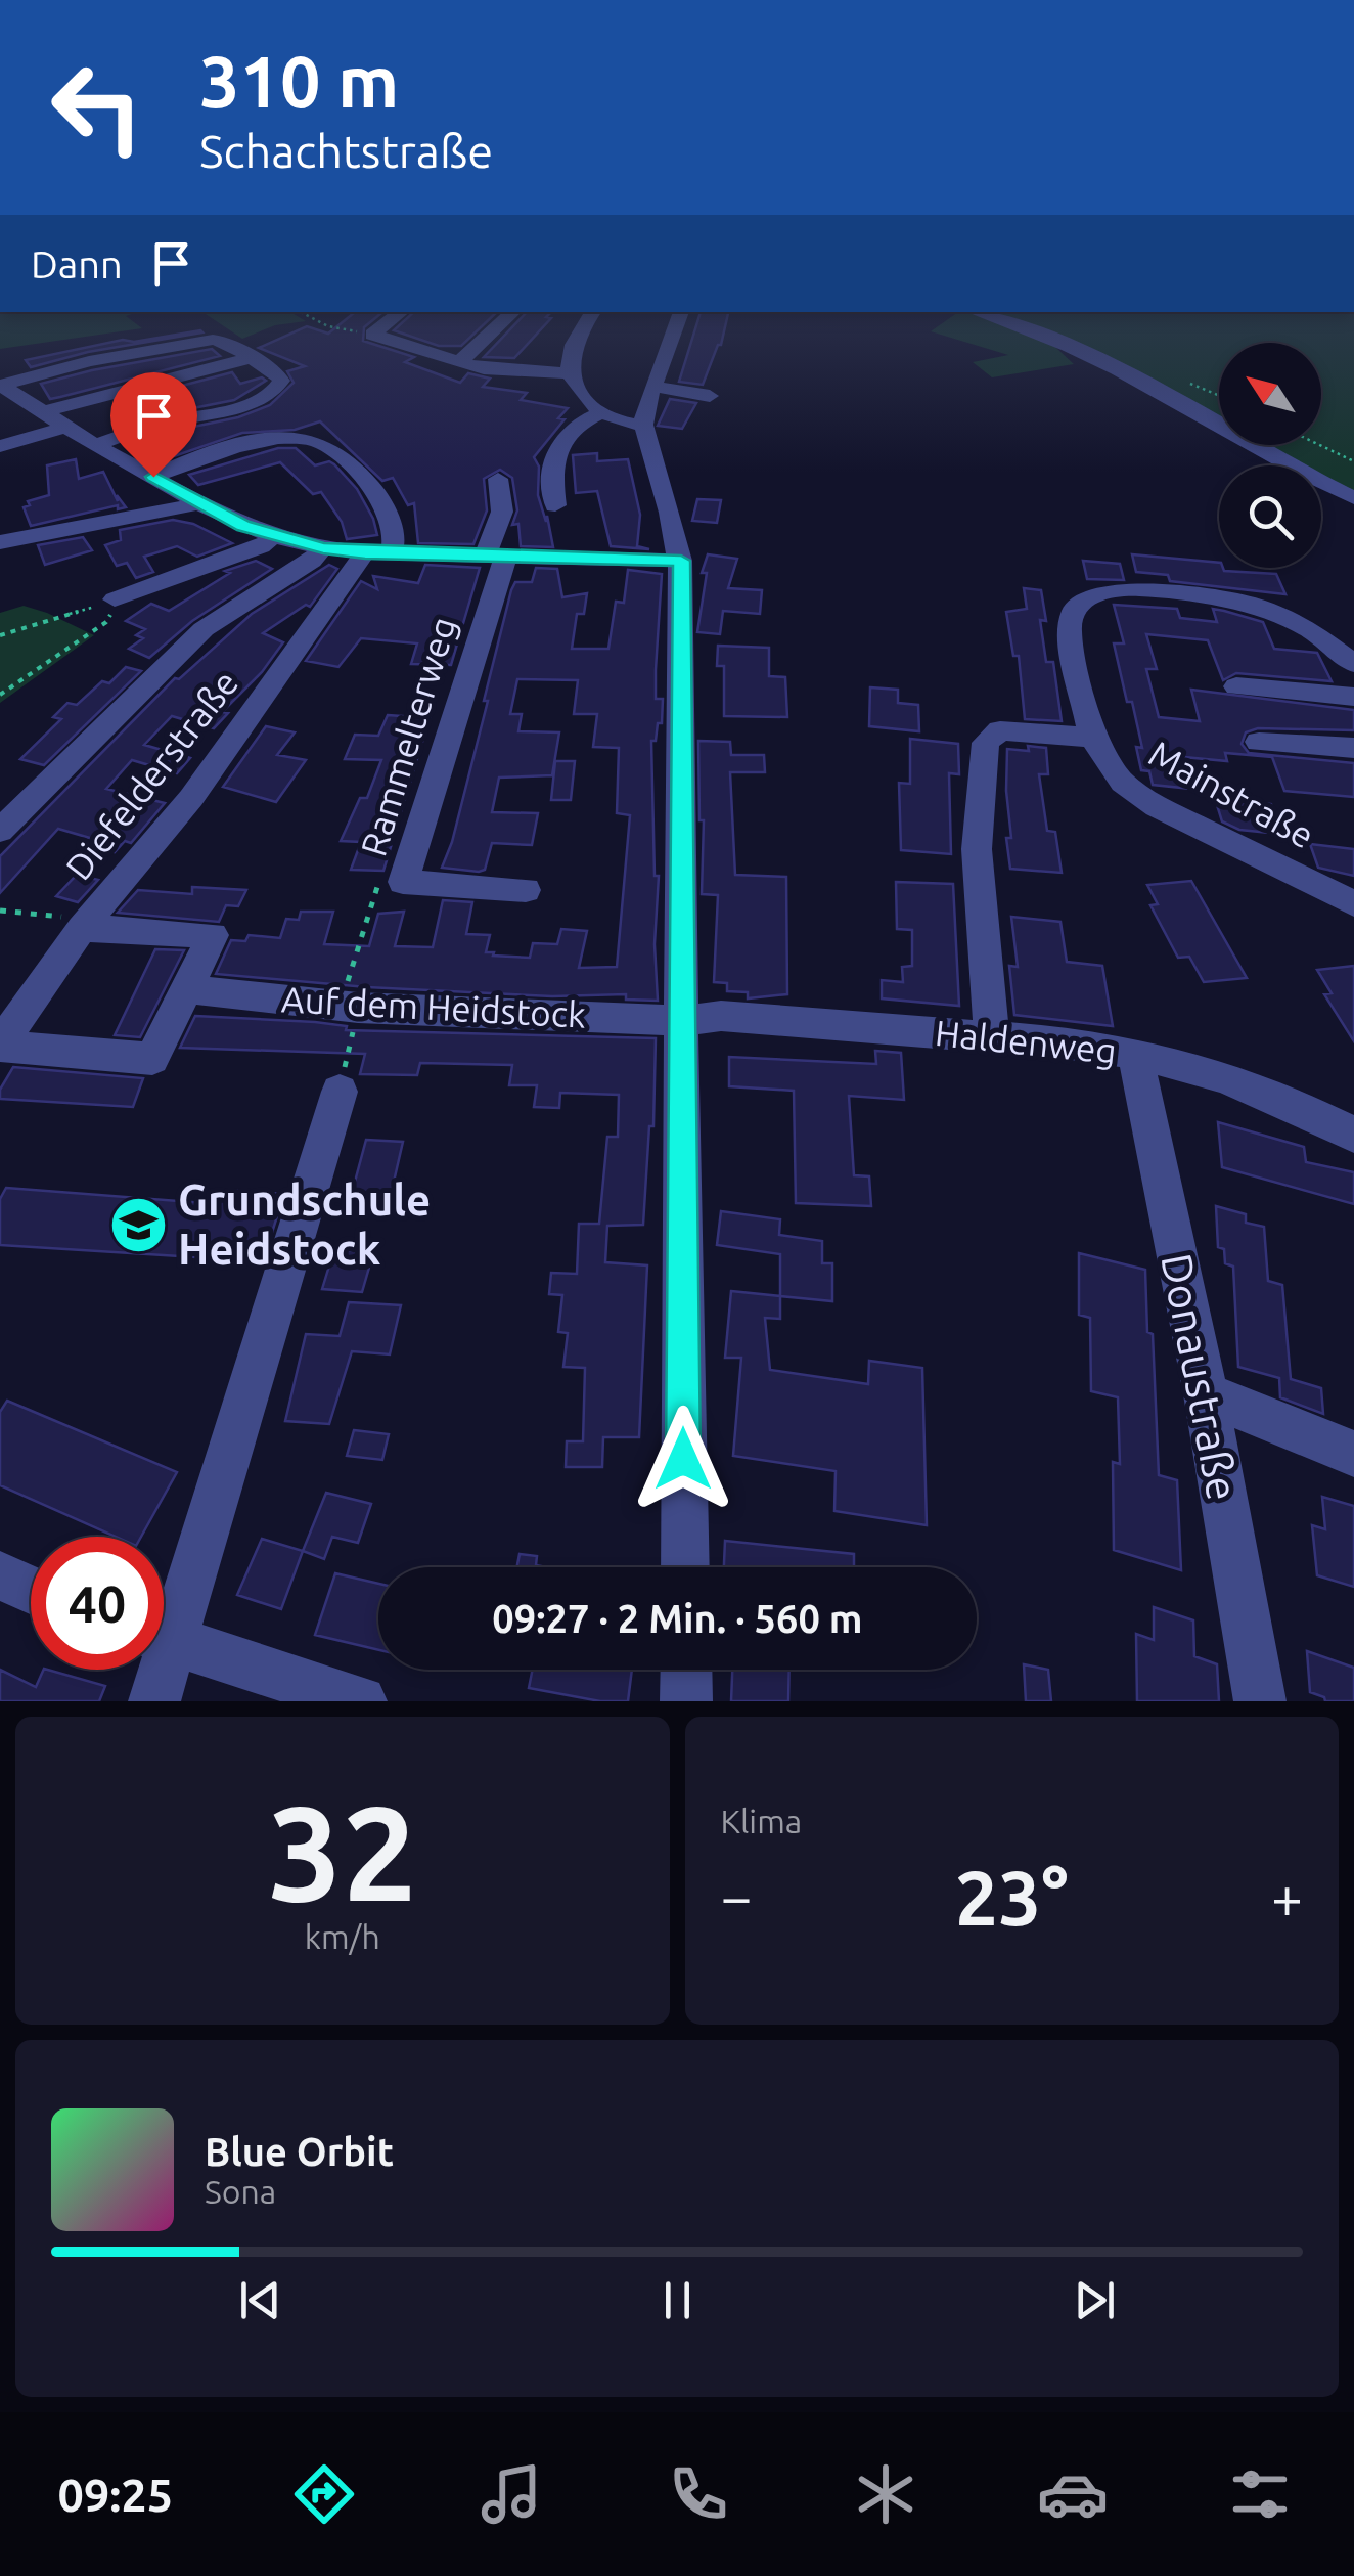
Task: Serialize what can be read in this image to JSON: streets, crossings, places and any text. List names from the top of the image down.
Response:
{
  "streets": {
    "street": [
      "Rammelterweg",
      "Diefelderstraße",
      "Mainstraße",
      "Auf dem Heidstock",
      "Haldenweg",
      "Donaustraße"
    ]
  },
  "crossings": [
    ["Auf dem Heidstock", "Haldenweg"],
    ["Haldenweg", "Donaustraße"]
  ],
  "places": {
    "school or university": ["Grundschule Heidstock"]
  },
  "north": "top left",
  "page": {
    "turn": ["310 m", "Schachtstraße"],
    "then": "Dann",
    "limit": "40",
    "trip": "09:27 · 2 Min. · 560 m",
    "tile": [
      ["32", "km/h"],
      "Klima"
    ],
    "heat": ["−", "23°", "+"],
    "song": ["Blue Orbit", "Sona"],
    "tabs": "09:25"
  }
}
